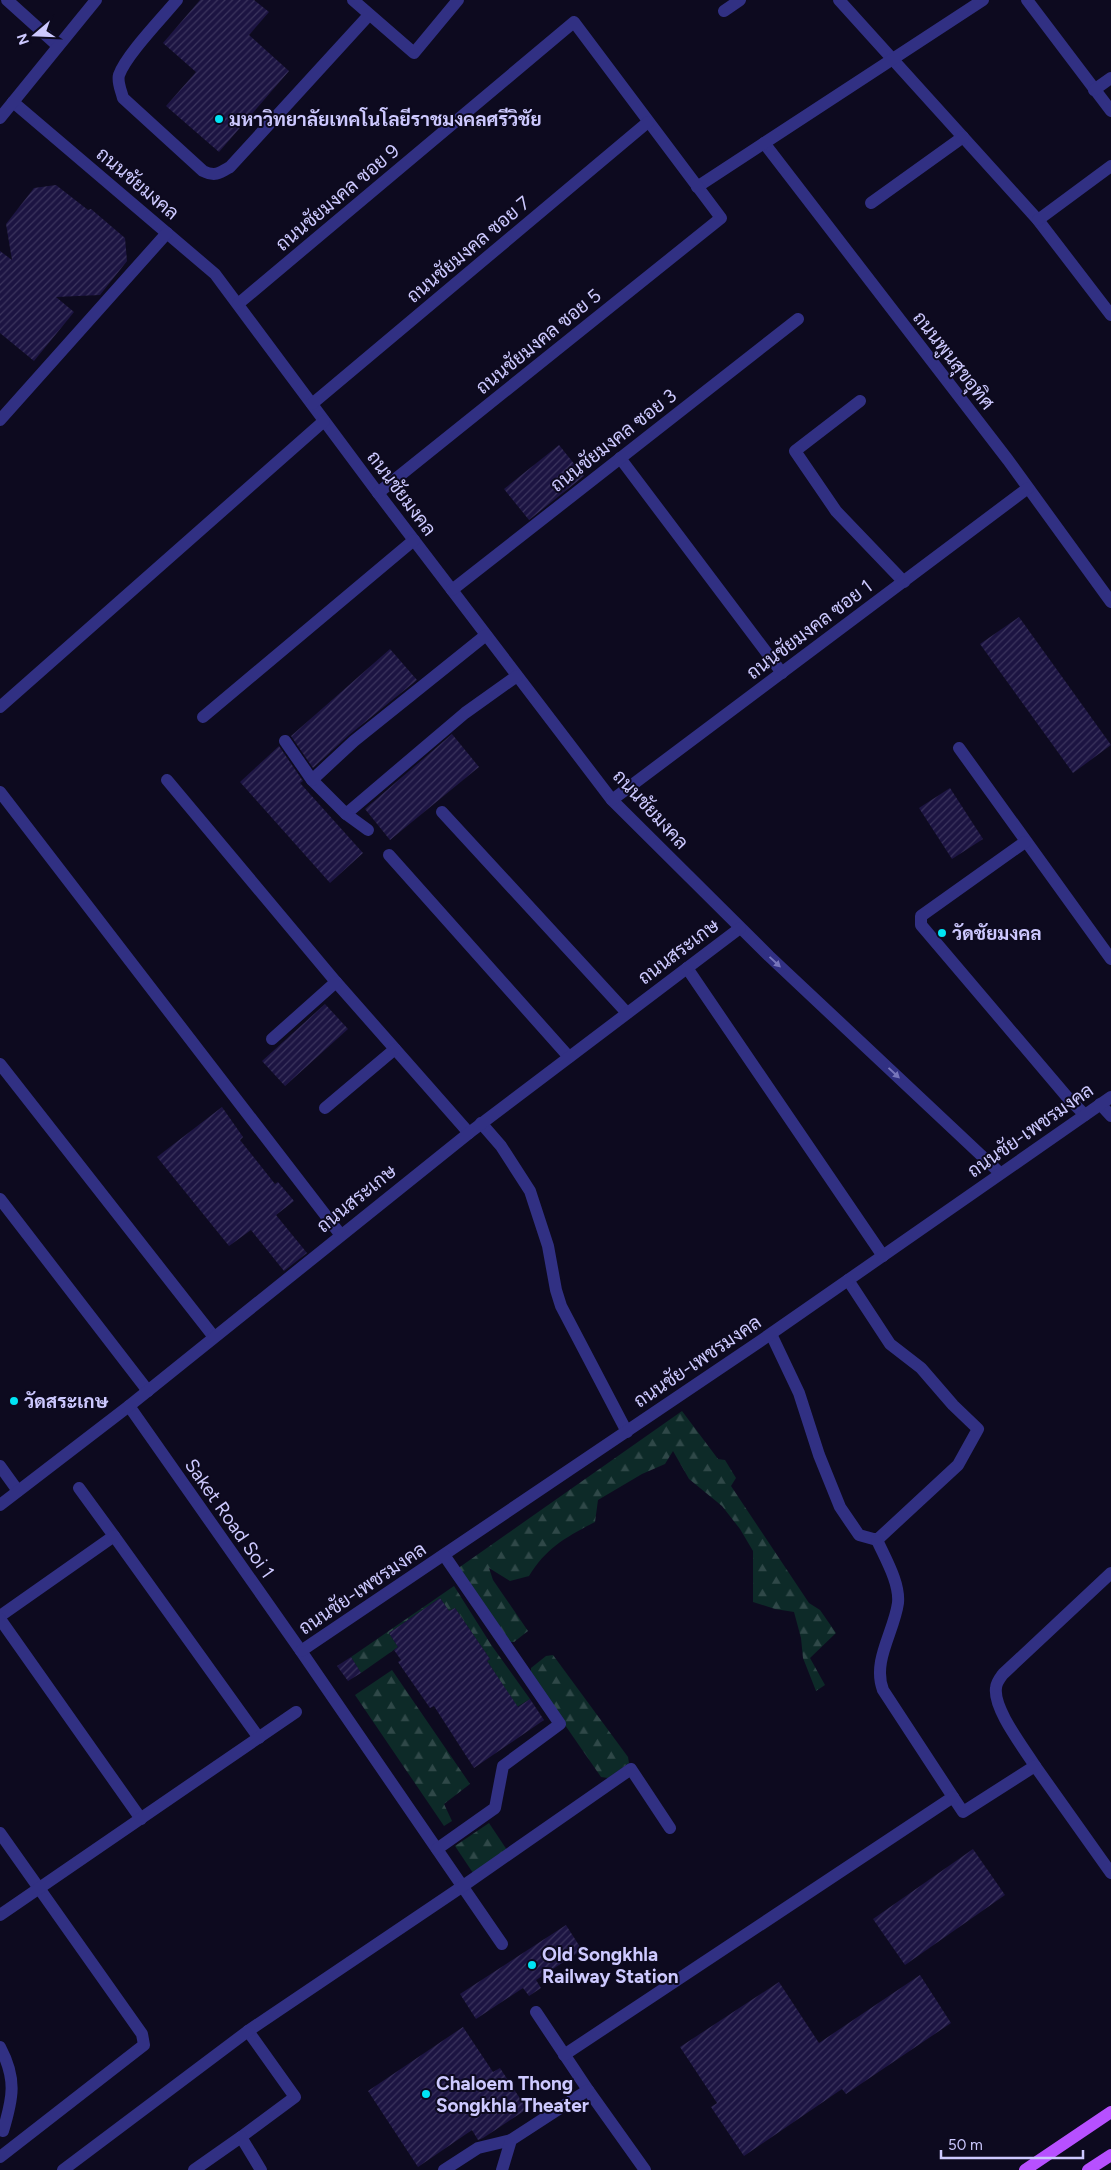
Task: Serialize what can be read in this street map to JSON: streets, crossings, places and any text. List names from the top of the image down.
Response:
{
  "streets": {
    "street": [
      "ถนนชัยมงคล",
      "ถนนชัยมงคล ซอย 9",
      "ถนนชัยมงคล ซอย 7",
      "ถนนชัยมงคล ซอย 5",
      "ถนนพูนสุขอุทิศ",
      "ถนนชัยมงคล ซอย 3",
      "ถนนชัยมงคล ซอย 1",
      "ถนนสระเกษ",
      "ถนนชัย-เพชรมงคล",
      "Saket Road Soi 1"
    ]
  },
  "crossings": [
    ["ถนนชัยมงคล", "ถนนชัยมงคล ซอย 9"],
    ["ถนนชัยมงคล", "ถนนชัยมงคล ซอย 7"],
    ["ถนนชัยมงคล", "ถนนชัยมงคล ซอย 5"],
    ["ถนนชัยมงคล", "ถนนชัยมงคล ซอย 3"],
    ["ถนนชัยมงคล", "ถนนชัยมงคล ซอย 1"],
    ["ถนนชัยมงคล", "ถนนสระเกษ"],
    ["ถนนชัยมงคล", "ถนนชัย-เพชรมงคล"],
    ["ถนนชัยมงคล ซอย 9", "ถนนชัยมงคล ซอย 7"],
    ["ถนนพูนสุขอุทิศ", "ถนนชัยมงคล ซอย 1"],
    ["ถนนสระเกษ", "Saket Road Soi 1"],
    ["ถนนชัย-เพชรมงคล", "Saket Road Soi 1"]
  ],
  "places": [
    "มหาวิทยาลัยเทคโนโลยีราชมงคลศรีวิชัย",
    "วัดชัยมงคล",
    "วัดสระเกษ",
    "Old Songkhla Railway Station",
    "Chaloem Thong Songkhla Theater"
  ],
  "scale_bar": "50 m",
  "north": "left"
}
